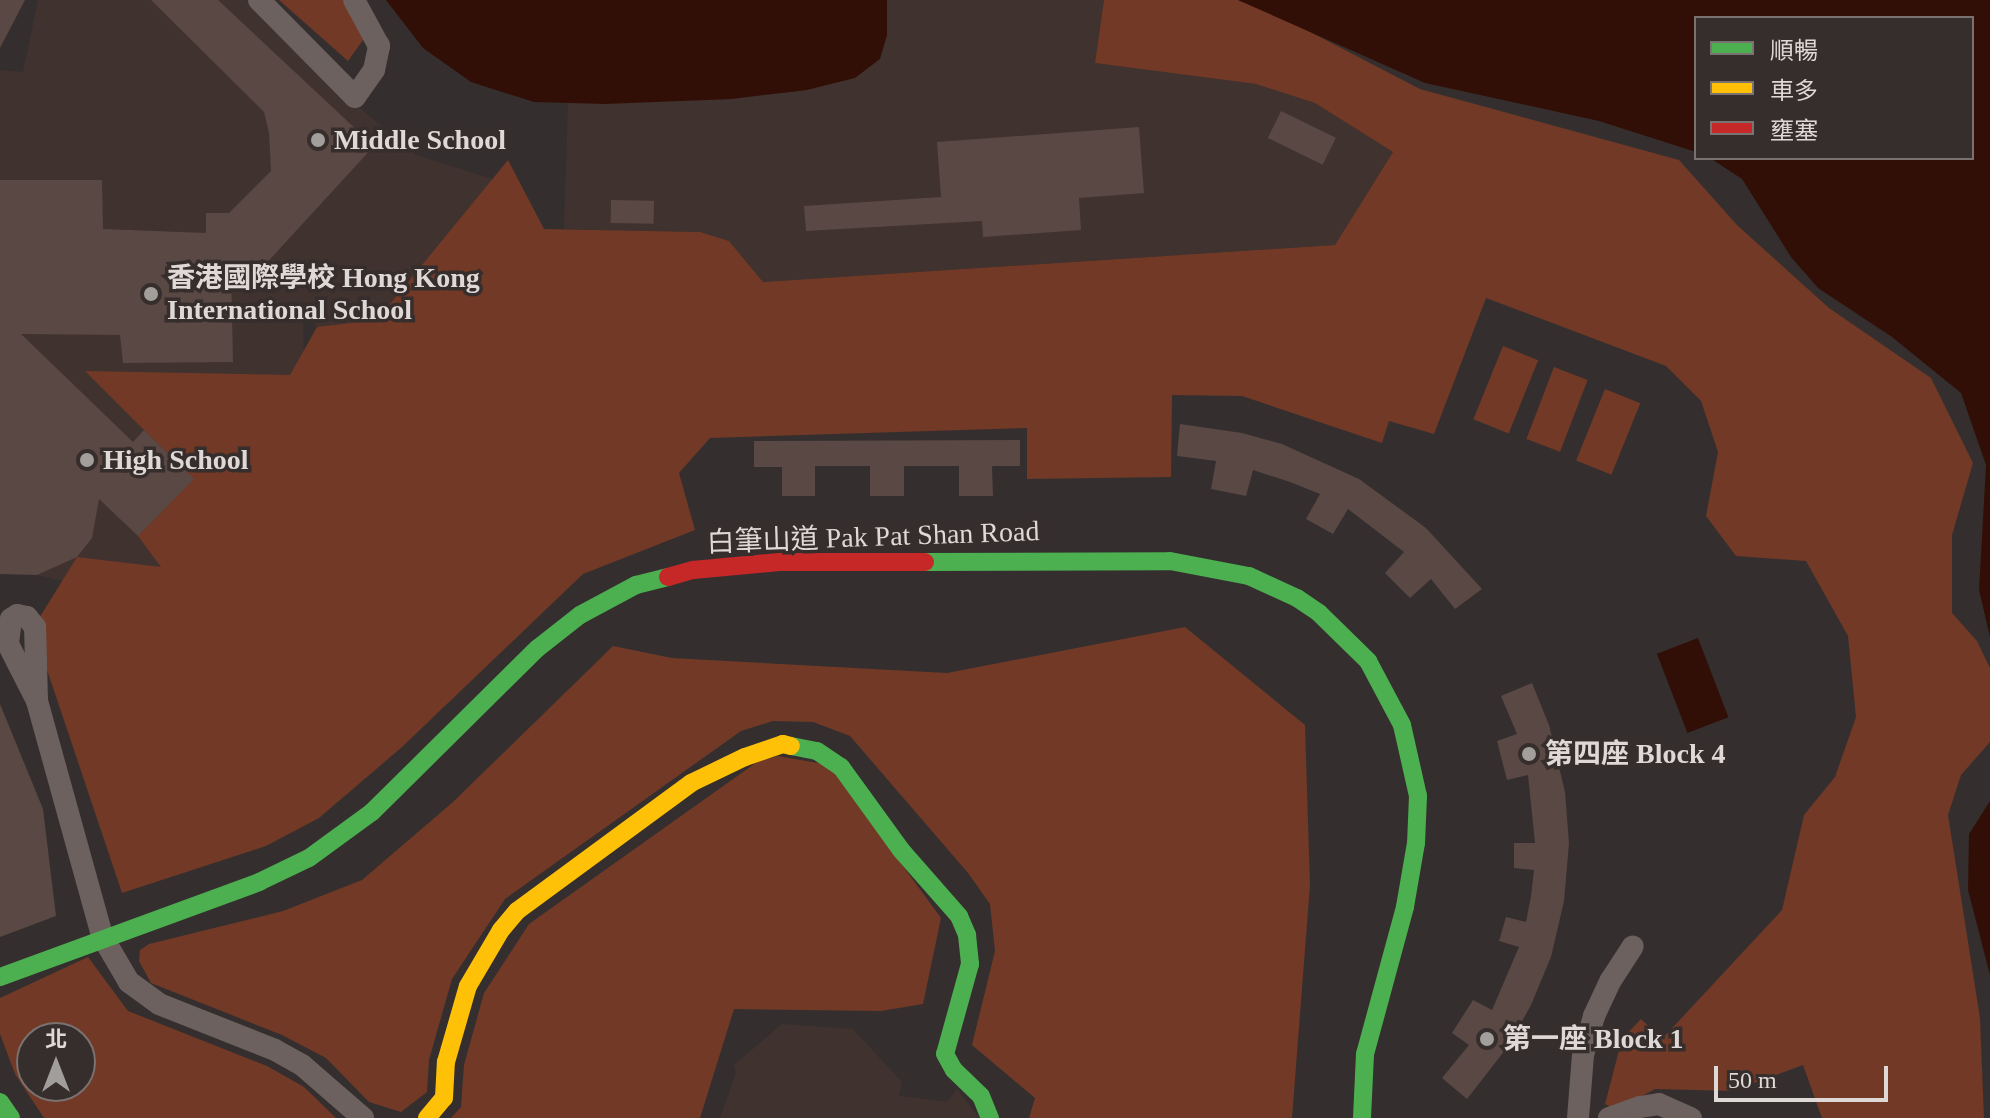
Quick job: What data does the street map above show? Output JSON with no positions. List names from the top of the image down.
{
  "streets": {
    "street": ["白筆山道 Pak Pat Shan Road"]
  },
  "places": [
    "Middle School",
    "香港國際學校 Hong Kong International School",
    "High School",
    "第四座 Block 4",
    "第一座 Block 1"
  ],
  "legend": ["順暢", "車多", "壅塞"],
  "scale_bar": "50 m",
  "north": "top"
}
